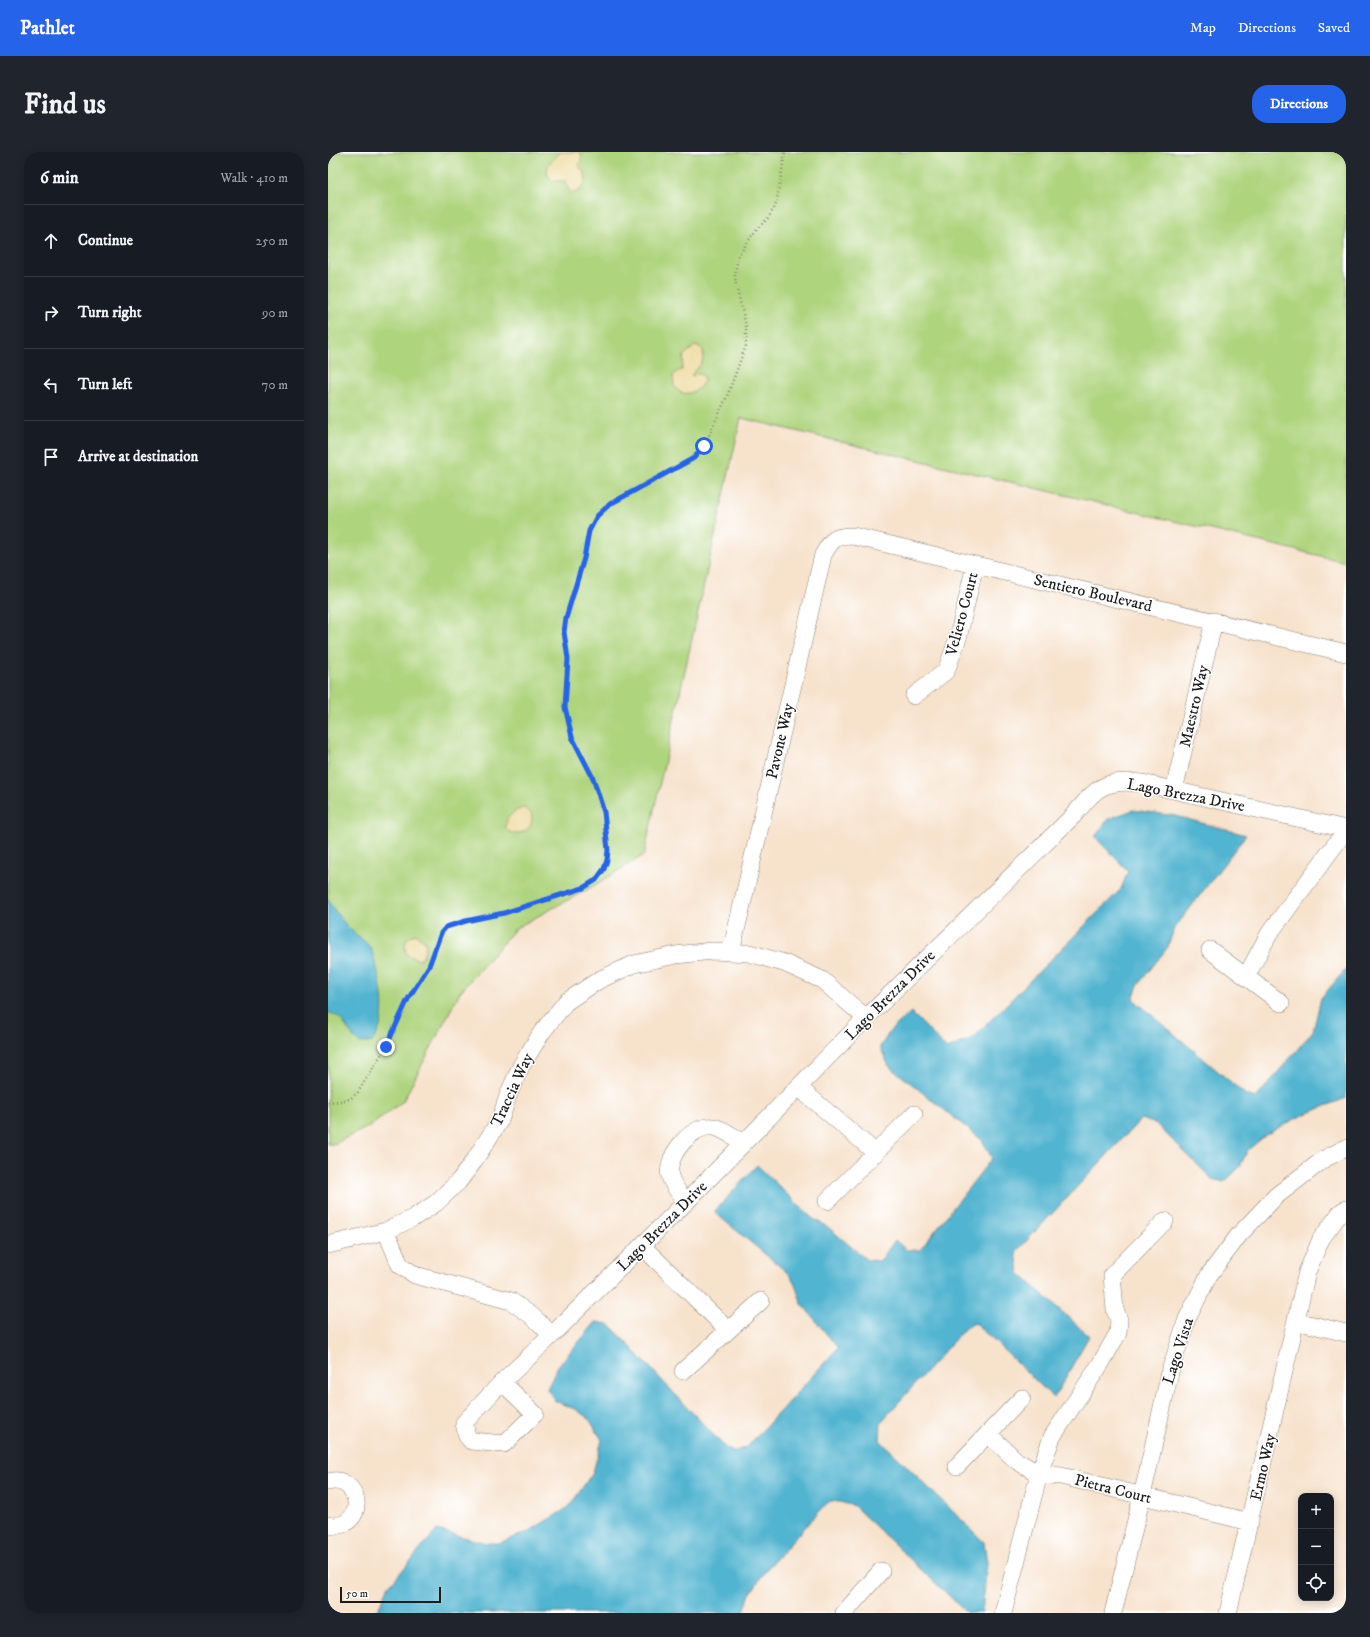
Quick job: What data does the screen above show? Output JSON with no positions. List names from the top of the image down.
{
  "streets": {
    "street": [
      "Sentiero Boulevard",
      "Veliero Court",
      "Maestro Way",
      "Pavone Way",
      "Lago Brezza Drive",
      "Traccia Way",
      "Lago Vista",
      "Ermo Way",
      "Pietra Court"
    ]
  },
  "crossings": [
    ["Sentiero Boulevard", "Veliero Court"],
    ["Sentiero Boulevard", "Maestro Way"],
    ["Sentiero Boulevard", "Pavone Way"],
    ["Maestro Way", "Lago Brezza Drive"],
    ["Pavone Way", "Traccia Way"],
    ["Lago Brezza Drive", "Traccia Way"],
    ["Lago Vista", "Pietra Court"],
    ["Ermo Way", "Pietra Court"]
  ],
  "scale_bar": "50 m",
  "page": {
    "header": "Pathlet",
    "nav": ["Map", "Directions", "Saved"],
    "buttons": "Directions",
    "title": "Find us",
    "heading": ["6 min", "Walk · 410 m"],
    "list": [
      ["Continue", "250 m"],
      ["Turn right", "90 m"],
      ["Turn left", "70 m"],
      "Arrive at destination"
    ],
    "map_buttons": ["+", "−"],
    "scale": "50 m"
  }
}
